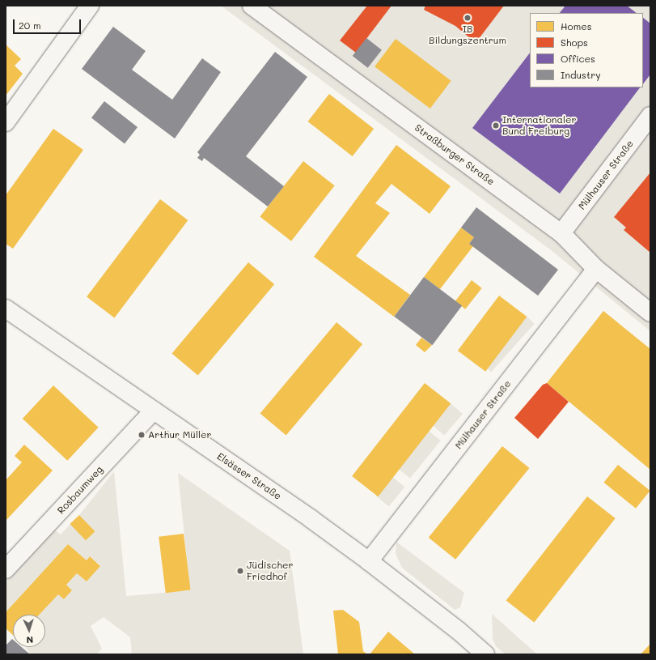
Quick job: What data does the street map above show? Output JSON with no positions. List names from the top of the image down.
{
  "streets": {
    "street": [
      "Straßburger Straße",
      "Mülhauser Straße",
      "Elsässer Straße",
      "Rosbaumweg"
    ]
  },
  "crossings": [
    ["Straßburger Straße", "Mülhauser Straße"],
    ["Mülhauser Straße", "Elsässer Straße"],
    ["Elsässer Straße", "Rosbaumweg"]
  ],
  "places": [
    "IB Bildungszentrum",
    "Internationaler Bund Freiburg",
    "Arthur Müller",
    "Jüdischer Friedhof"
  ],
  "legend": [
    "Homes",
    "Shops",
    "Offices",
    "Industry"
  ],
  "scale_bar": "20 m",
  "north": "bottom"
}
